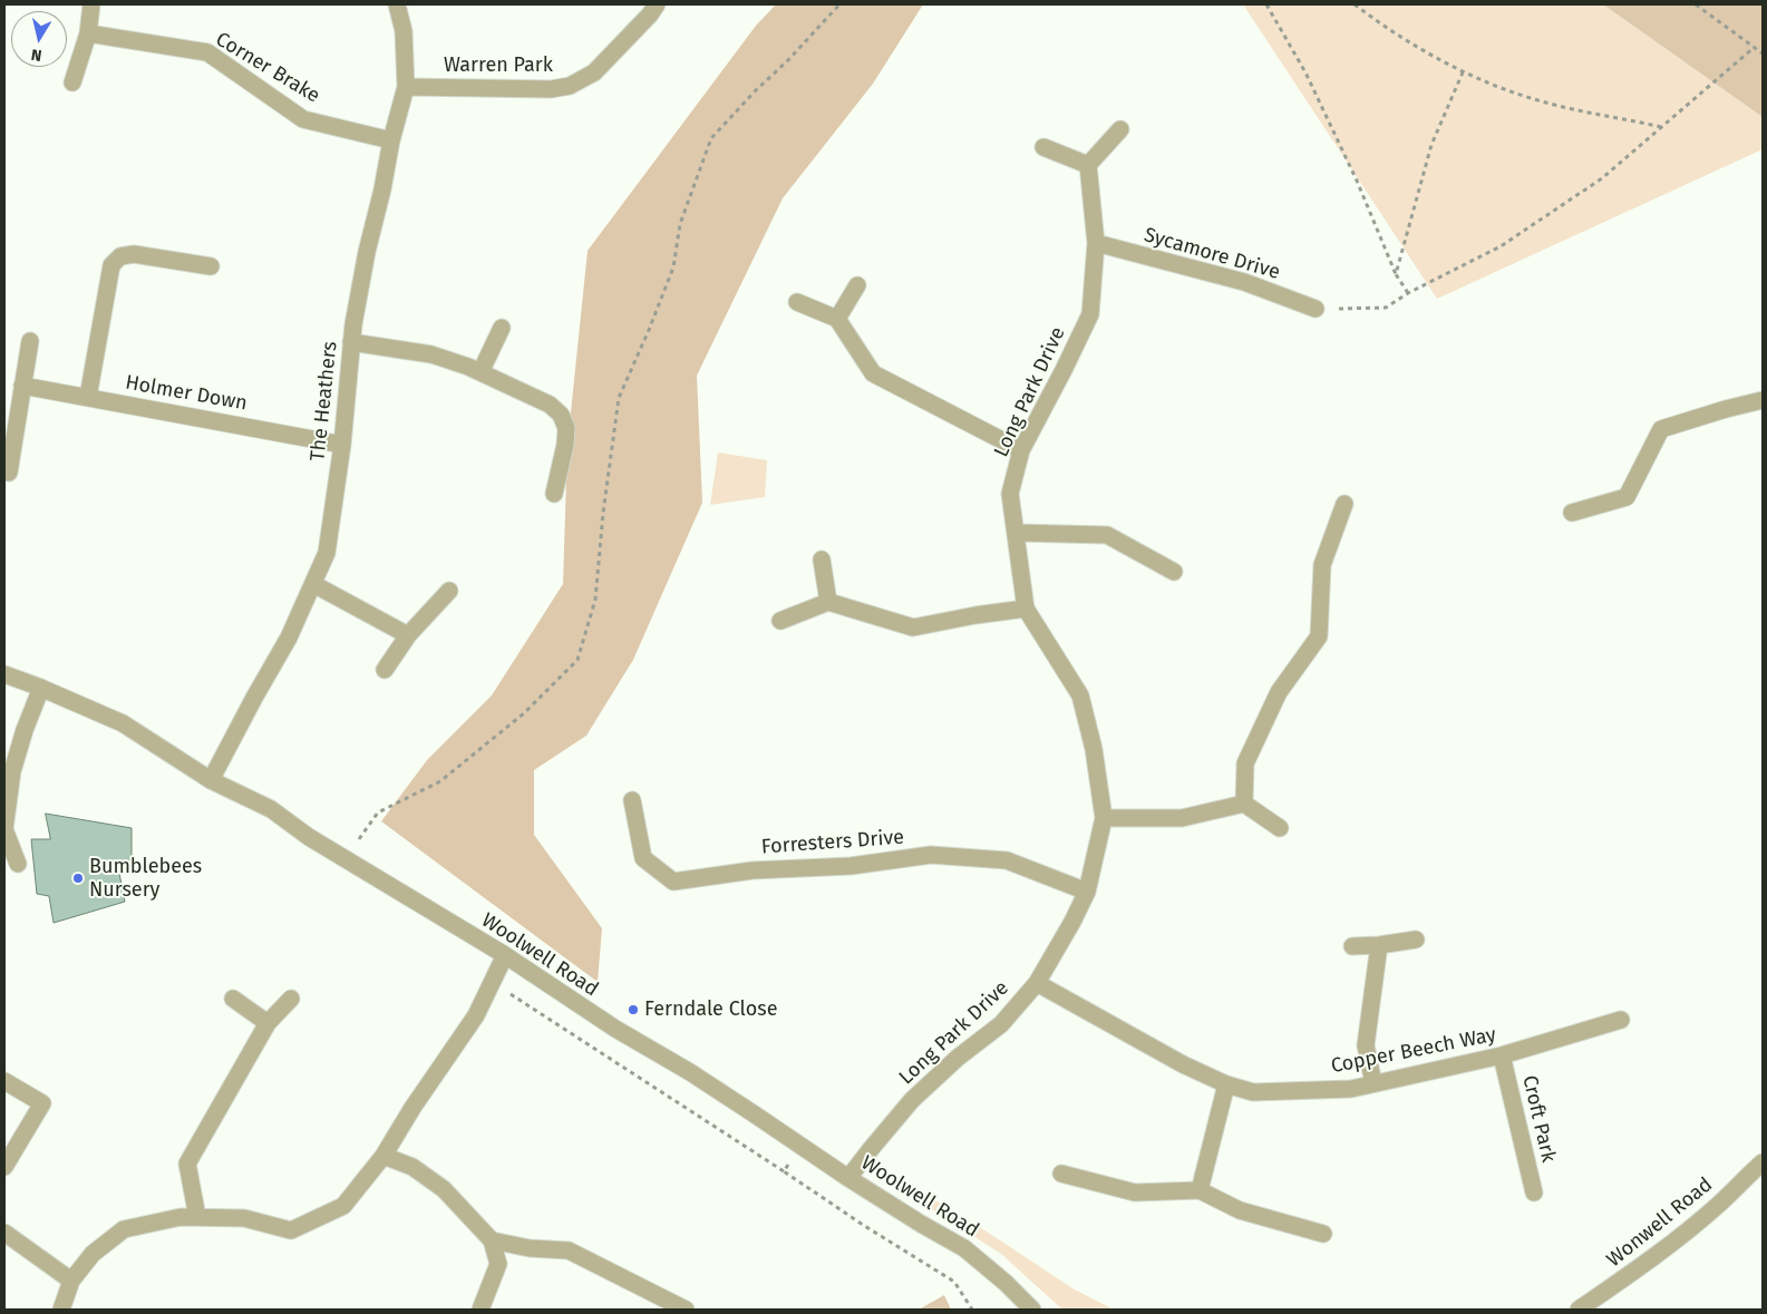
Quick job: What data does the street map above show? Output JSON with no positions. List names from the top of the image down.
{
  "streets": {
    "street": [
      "Warren Park",
      "Corner Brake",
      "Sycamore Drive",
      "Long Park Drive",
      "Holmer Down",
      "The Heathers",
      "Forresters Drive",
      "Woolwell Road",
      "Copper Beech Way",
      "Croft Park",
      "Wonwell Road"
    ]
  },
  "crossings": [
    ["Warren Park", "The Heathers"],
    ["Corner Brake", "The Heathers"],
    ["Sycamore Drive", "Long Park Drive"],
    ["Long Park Drive", "Forresters Drive"],
    ["Long Park Drive", "Woolwell Road"],
    ["Long Park Drive", "Copper Beech Way"],
    ["Holmer Down", "The Heathers"],
    ["The Heathers", "Woolwell Road"],
    ["Copper Beech Way", "Croft Park"]
  ],
  "places": ["Bumblebees Nursery", "Ferndale Close"],
  "north": "bottom"
}
